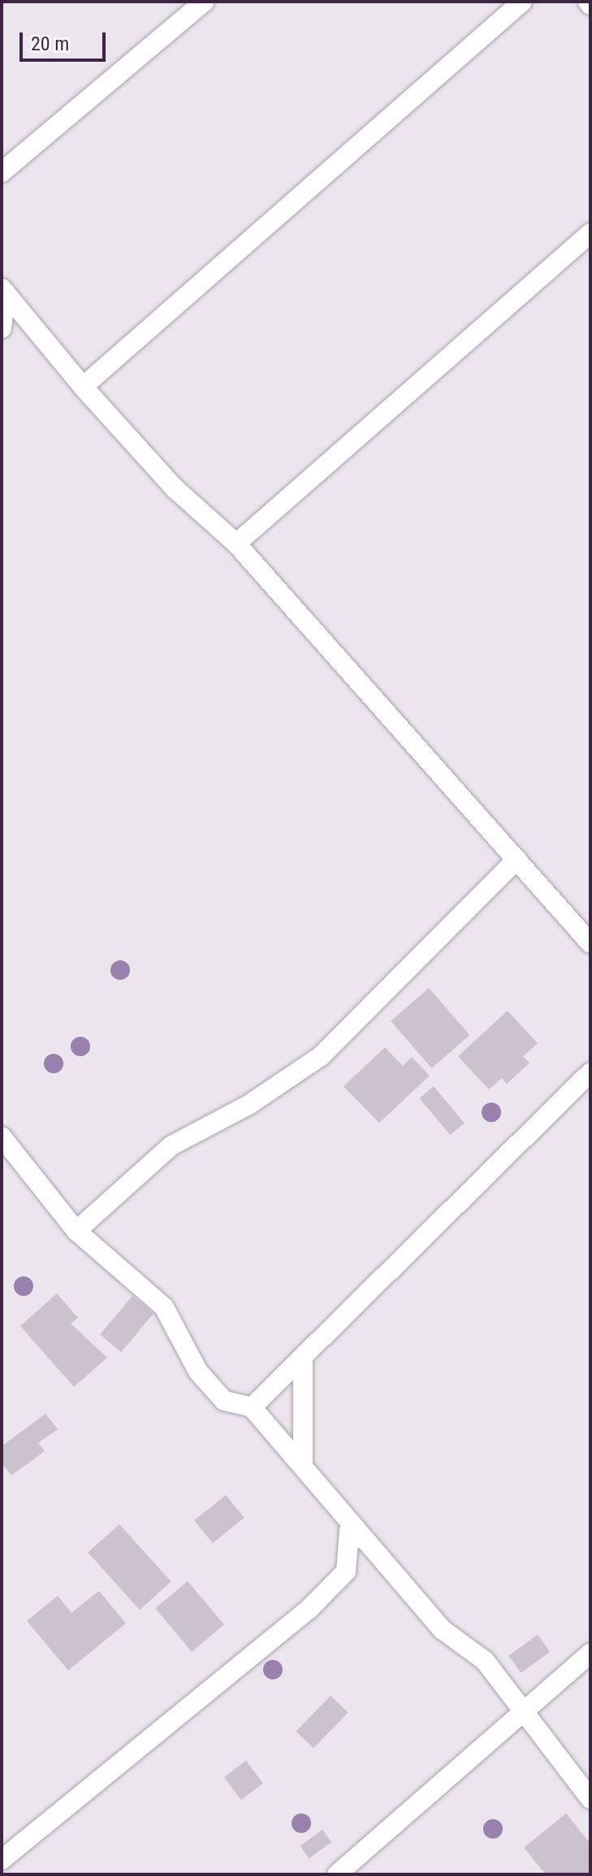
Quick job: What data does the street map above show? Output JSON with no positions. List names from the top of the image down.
{
  "scale_bar": "20 m"
}
